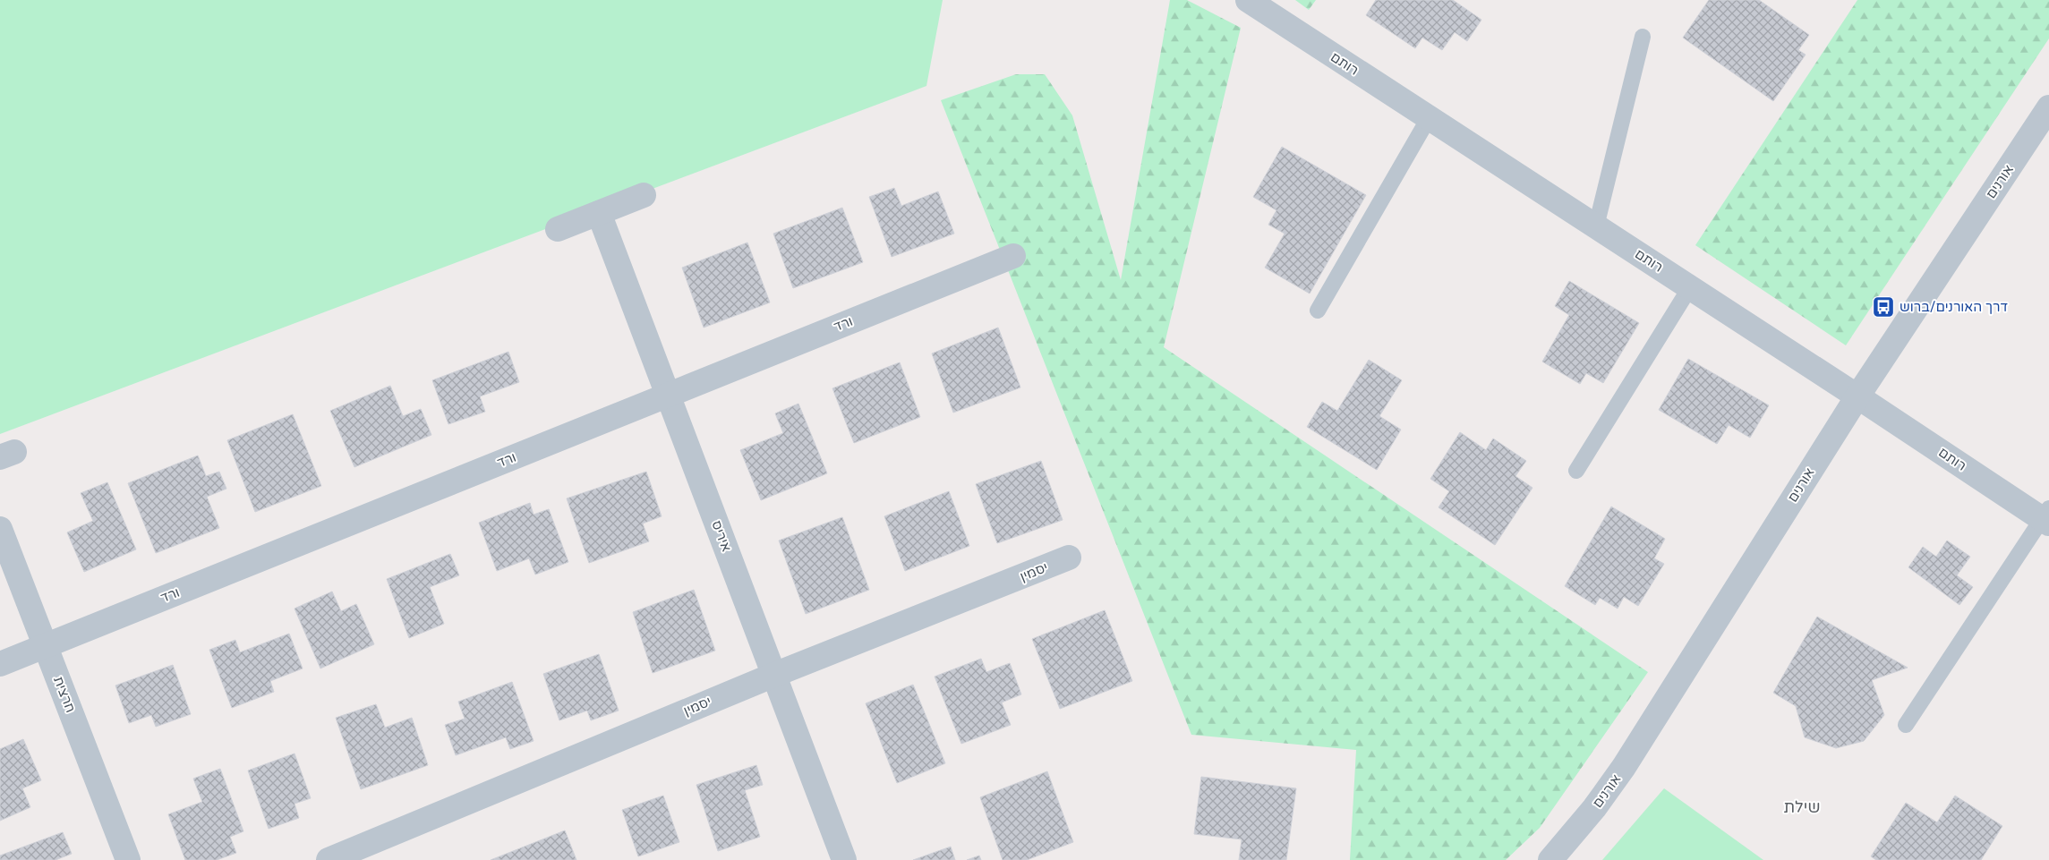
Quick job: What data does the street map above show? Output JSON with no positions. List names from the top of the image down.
{
  "streets": {
    "street": [
      "רותם",
      "אורנים",
      "ורד",
      "איריס",
      "יסמין",
      "חרצית"
    ]
  },
  "crossings": [
    ["רותם", "אורנים"],
    ["ורד", "איריס"],
    ["ורד", "חרצית"],
    ["איריס", "יסמין"]
  ],
  "districts": ["שילת"],
  "places": {
    "bus stop": ["דרך האורנים/ברוש"]
  }
}
